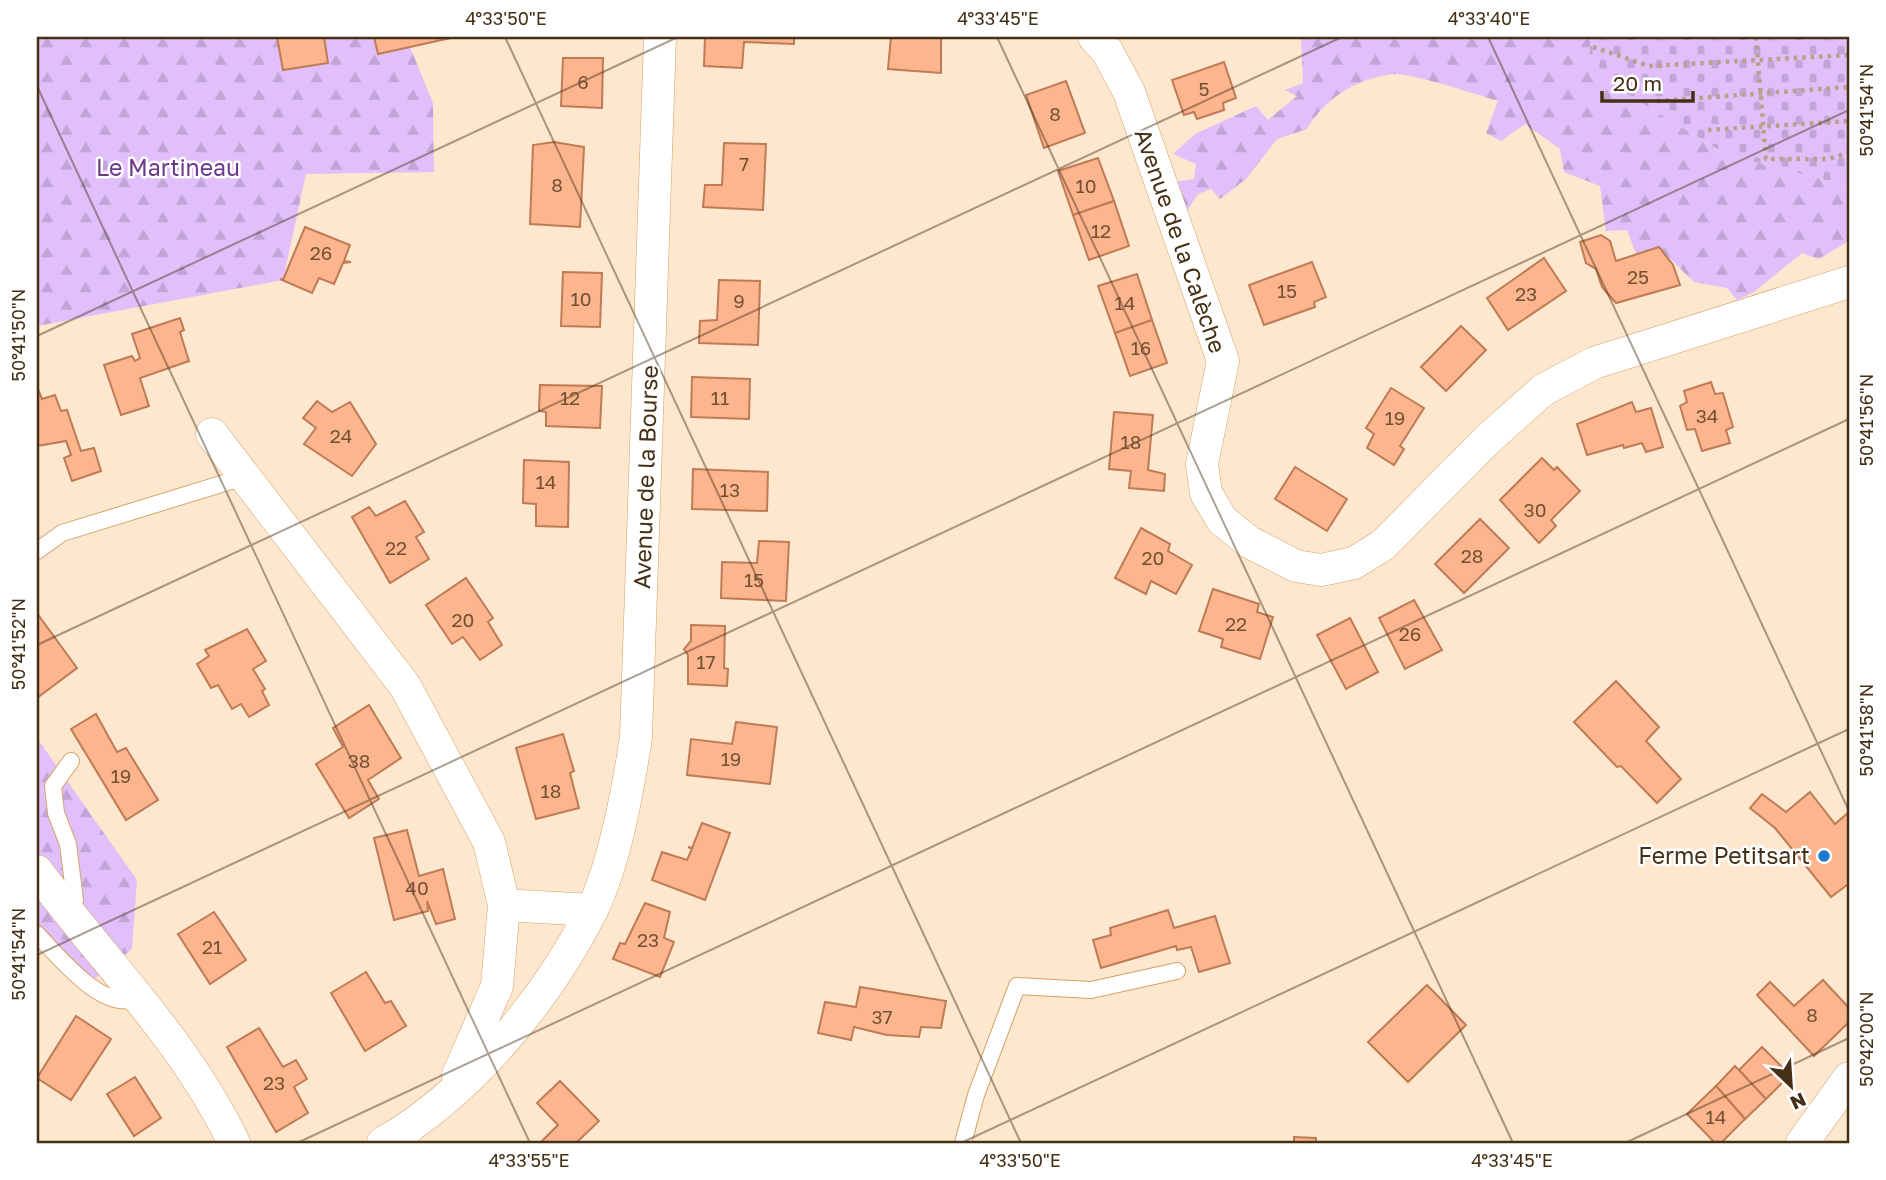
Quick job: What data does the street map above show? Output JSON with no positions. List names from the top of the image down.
{
  "streets": {
    "street": ["Avenue de la Calèche", "Avenue de la Bourse"]
  },
  "parks": ["Le Martineau"],
  "places": ["Ferme Petitsart"],
  "house_numbers": [
    "6",
    "5",
    "8",
    "7",
    "8",
    "10",
    "12",
    "26",
    "25",
    "15",
    "23",
    "10",
    "9",
    "14",
    "16",
    "12",
    "11",
    "34",
    "19",
    "24",
    "18",
    "14",
    "13",
    "30",
    "22",
    "28",
    "20",
    "15",
    "20",
    "22",
    "26",
    "17",
    "19",
    "38",
    "19",
    "18",
    "40",
    "23",
    "21",
    "8",
    "37",
    "23",
    "14"
  ],
  "scale_bar": "20 m",
  "north": "bottom right",
  "coordinates": [
    "4°33'50\"E",
    "4°33'45\"E",
    "4°33'40\"E",
    "50°41'54\"N",
    "50°41'50\"N",
    "50°41'56\"N",
    "50°41'52\"N",
    "50°41'58\"N",
    "50°42'00\"N",
    "4°33'55\"E"
  ]
}
